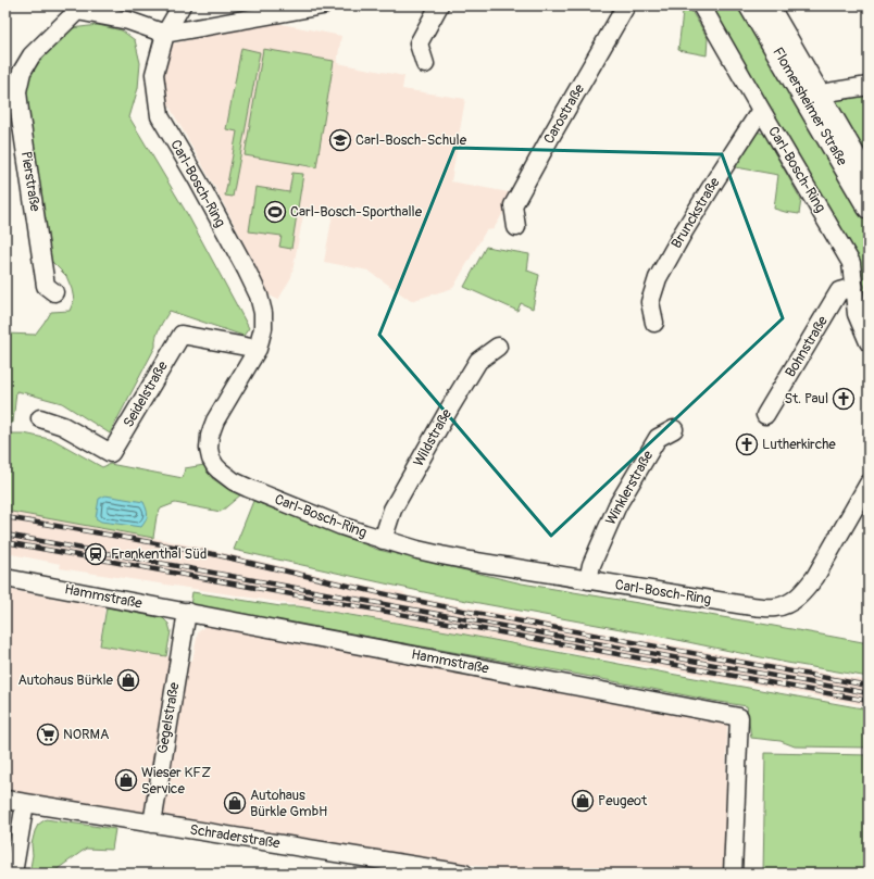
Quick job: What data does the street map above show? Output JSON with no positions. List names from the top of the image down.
{
  "streets": {
    "main road": ["Flomersheimer Straße"],
    "street": [
      "Carostraße",
      "Carl-Bosch-Ring",
      "Pierstraße",
      "Brunckstraße",
      "Bohnstraße",
      "Seidelstraße",
      "Wildstraße",
      "Winklerstraße",
      "Hammstraße",
      "Gegelstraße",
      "Schraderstraße"
    ]
  },
  "crossings": [
    ["Carl-Bosch-Ring", "Pierstraße"],
    ["Carl-Bosch-Ring", "Brunckstraße"],
    ["Carl-Bosch-Ring", "Bohnstraße"],
    ["Carl-Bosch-Ring", "Seidelstraße"],
    ["Carl-Bosch-Ring", "Wildstraße"],
    ["Carl-Bosch-Ring", "Winklerstraße"],
    ["Hammstraße", "Gegelstraße"],
    ["Gegelstraße", "Schraderstraße"]
  ],
  "places": {
    "school or university": ["Carl-Bosch-Schule"],
    "sports": ["Carl-Bosch-Sporthalle"],
    "church": ["St. Paul", "Lutherkirche"],
    "station": ["Frankenthal Süd"],
    "shop": [
      "Autohaus Bürkle",
      "Wieser KFZ Service",
      "Peugeot",
      "Autohaus Bürkle GmbH"
    ],
    "supermarket": ["NORMA"]
  }
}
